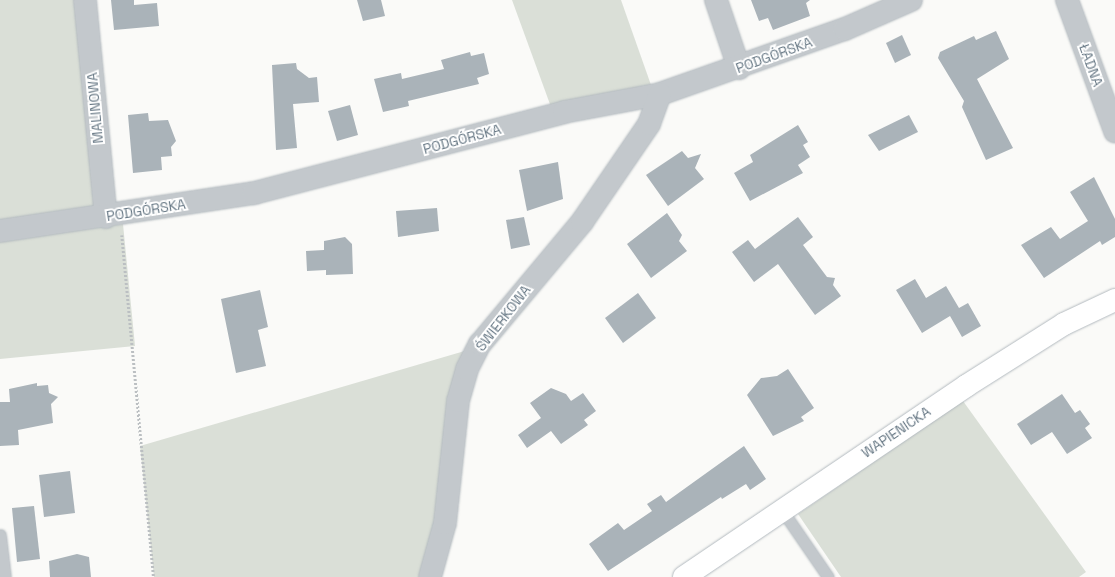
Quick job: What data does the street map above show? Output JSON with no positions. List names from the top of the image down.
{
  "streets": {
    "street": [
      "PODGÓRSKA",
      "ŁADNA",
      "MALINOWA",
      "ŚWIERKOWA",
      "WAPIENICKA"
    ]
  },
  "crossings": [
    ["PODGÓRSKA", "MALINOWA"],
    ["PODGÓRSKA", "ŚWIERKOWA"]
  ]
}
